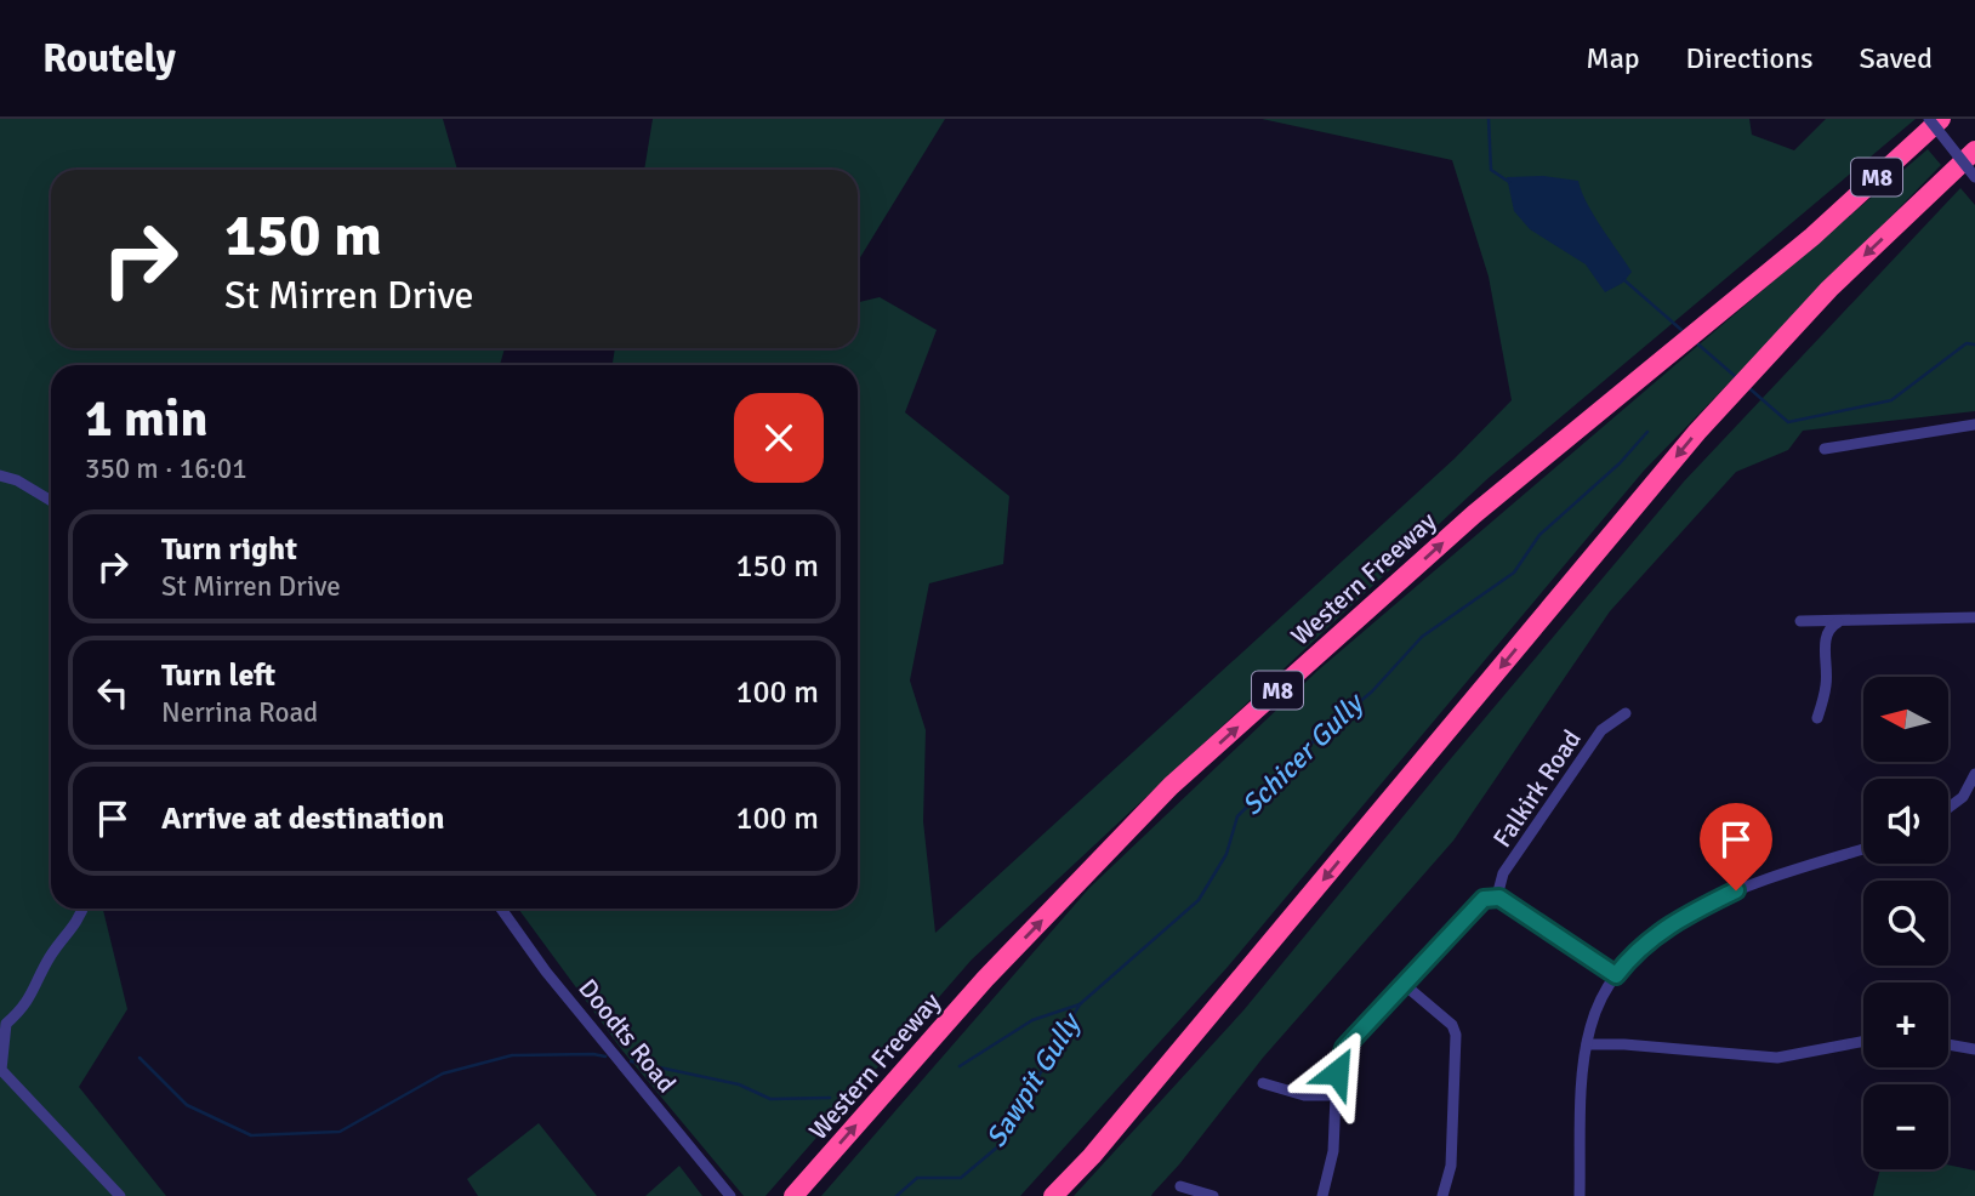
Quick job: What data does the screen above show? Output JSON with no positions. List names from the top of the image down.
{
  "streets": {
    "highway": ["M8", "Western Freeway"],
    "street": ["Falkirk Road", "Doodts Road"]
  },
  "water": ["Schicer Gully", "Sawpit Gully"],
  "north": "left",
  "page": {
    "header": "Routely",
    "nav": ["Map", "Directions", "Saved"],
    "turn": ["150 m", "St Mirren Drive"],
    "heading": ["1 min", "350 m · 16:01"],
    "list": [
      {
        "name": "Turn right",
        "note": "St Mirren Drive",
        "value": "150 m"
      },
      {
        "name": "Turn left",
        "note": "Nerrina Road",
        "value": "100 m"
      },
      {
        "name": "Arrive at destination",
        "value": "100 m"
      }
    ],
    "map_buttons": ["+", "−"]
  }
}
